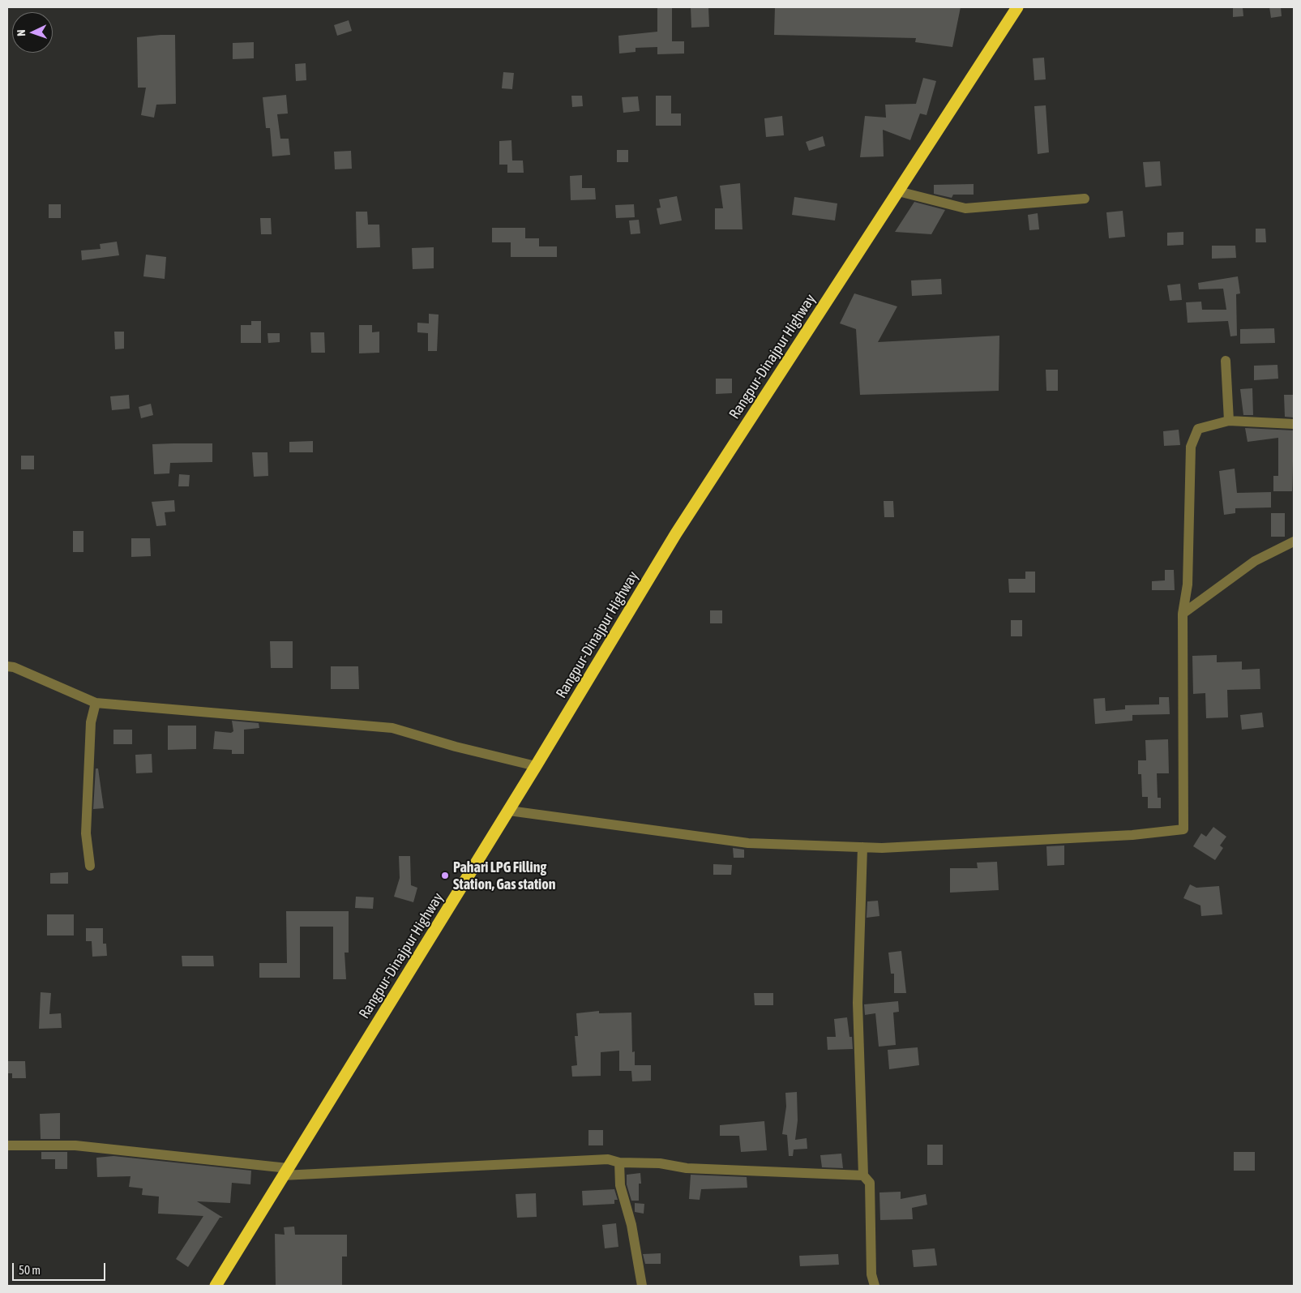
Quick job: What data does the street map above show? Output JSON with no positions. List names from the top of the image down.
{
  "streets": {
    "highway": ["Rangpur-Dinajpur Highway"]
  },
  "places": ["Pahari LPG Filling Station, Gas station"],
  "scale_bar": "50 m",
  "north": "left"
}
